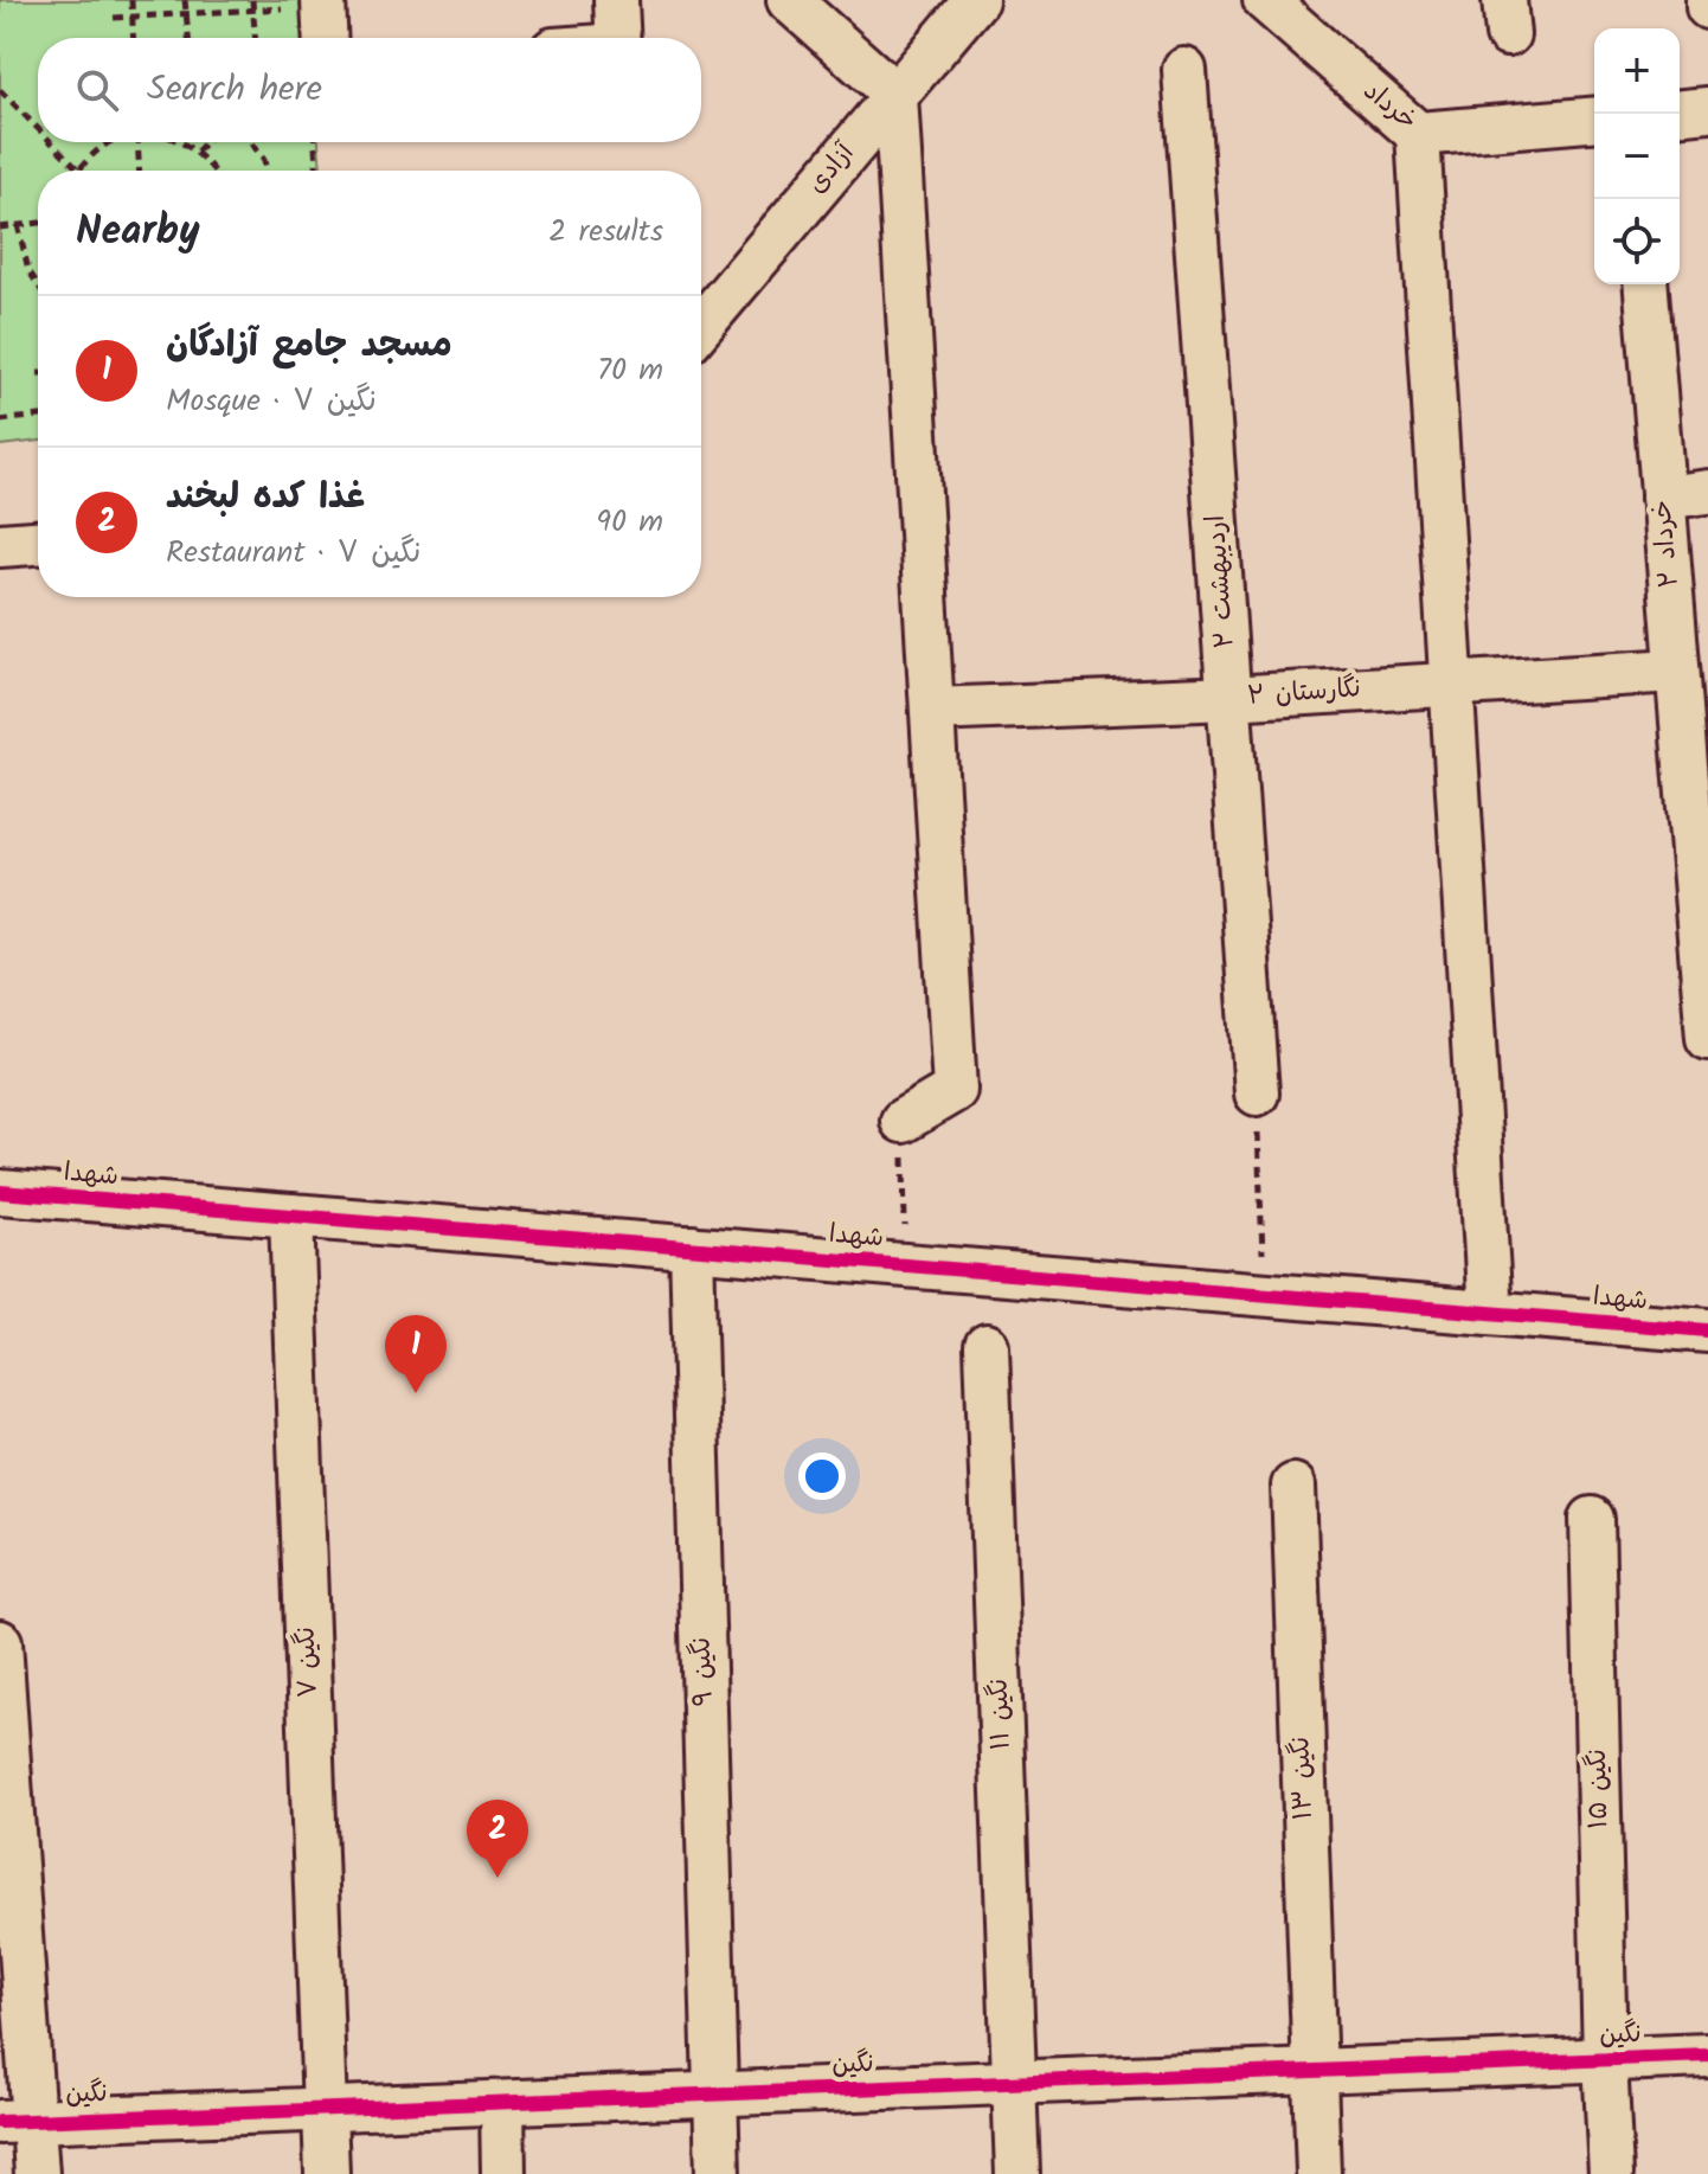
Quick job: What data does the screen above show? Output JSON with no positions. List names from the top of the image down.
{
  "streets": {
    "street": [
      "خرداد",
      "آزادی",
      "خرداد ۲",
      "اردیبهشت ۲",
      "نگارستان ۲",
      "شهدا",
      "نگین ۷",
      "نگین ۹",
      "نگین ۱۱",
      "نگین ۱۳",
      "نگین ۱۵",
      "نگین"
    ]
  },
  "crossings": [
    ["خرداد ۲", "نگارستان ۲"],
    ["اردیبهشت ۲", "نگارستان ۲"],
    ["شهدا", "نگین ۷"],
    ["شهدا", "نگین ۹"],
    ["نگین ۷", "نگین"],
    ["نگین ۹", "نگین"],
    ["نگین ۱۱", "نگین"],
    ["نگین ۱۳", "نگین"],
    ["نگین ۱۵", "نگین"]
  ],
  "page": {
    "map_buttons": ["+", "−"],
    "search": "Search here",
    "heading": ["Nearby", "2 results"],
    "list": [
      {
        "mark": "1",
        "name": "مسجد جامع آزادگان",
        "note": "Mosque · نگین ۷",
        "value": "70 m"
      },
      {
        "mark": "2",
        "name": "غذا کده لبخند",
        "note": "Restaurant · نگین ۷",
        "value": "90 m"
      }
    ],
    "pins": ["1", "2"]
  }
}
